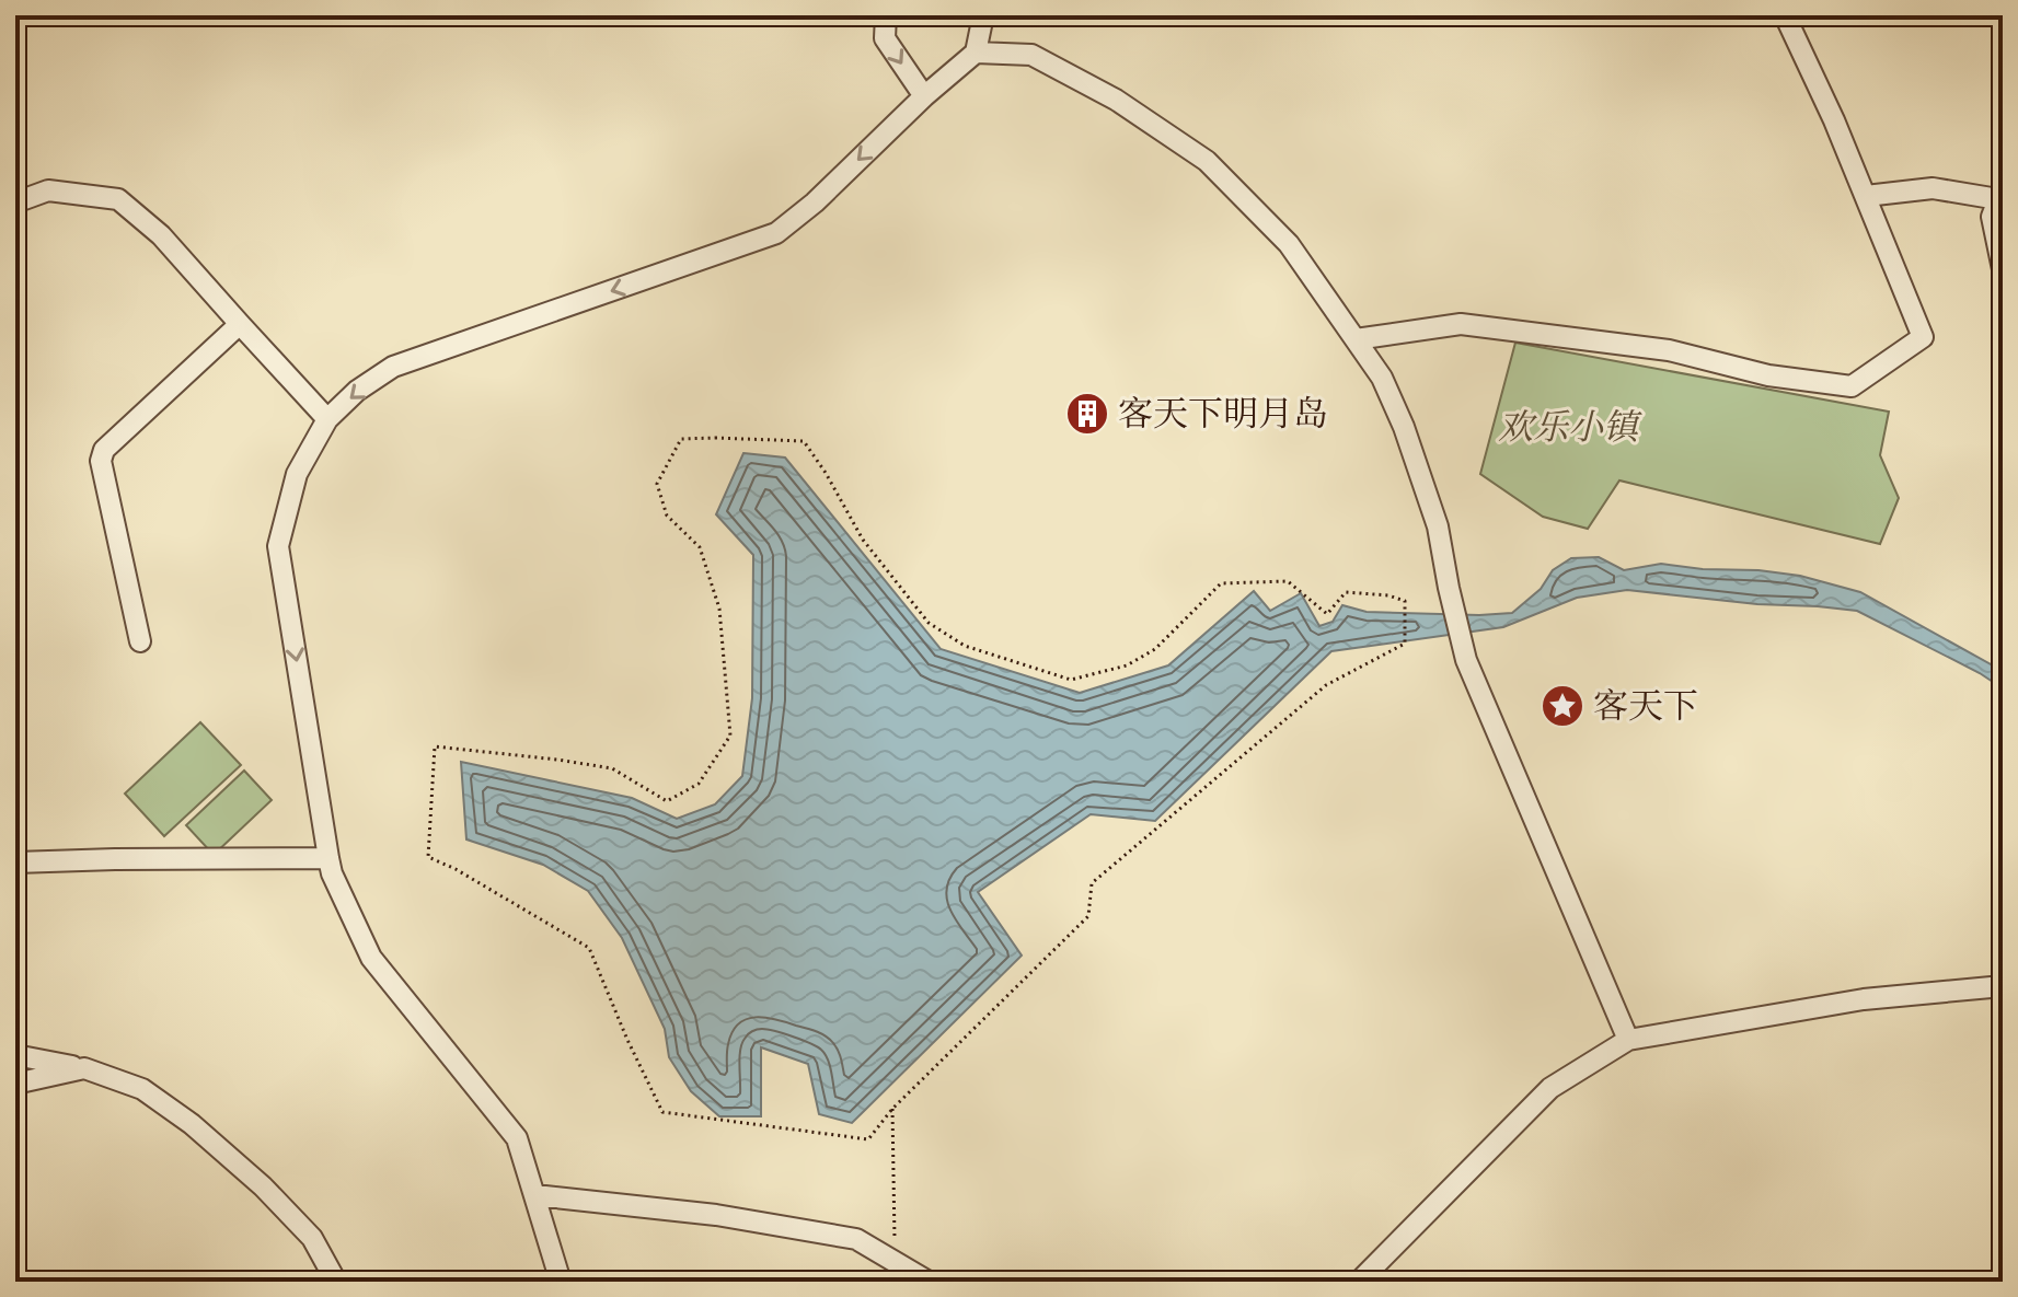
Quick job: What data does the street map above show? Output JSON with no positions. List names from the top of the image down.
{
  "parks": ["欢乐小镇"],
  "places": {
    "building": ["客天下明月岛"],
    "place": ["客天下"]
  }
}
